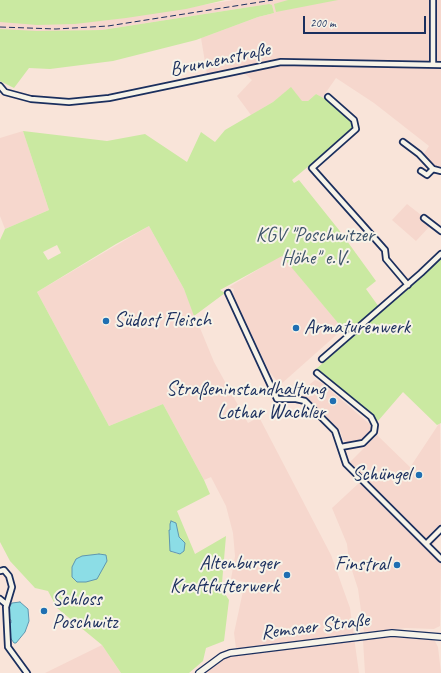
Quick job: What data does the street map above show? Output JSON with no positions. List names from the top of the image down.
{
  "streets": {
    "street": ["Brunnenstraße", "Remsaer Straße"]
  },
  "parks": ["KGV \"Poschwitzer Höhe\" e.V."],
  "places": [
    "Südost Fleisch",
    "Armaturenwerk",
    "Straßeninstandhaltung Lothar Wachler",
    "Schüngel",
    "Finstral",
    "Altenburger Kraftfutterwerk",
    "Schloss Poschwitz"
  ],
  "scale_bar": "200 m"
}
